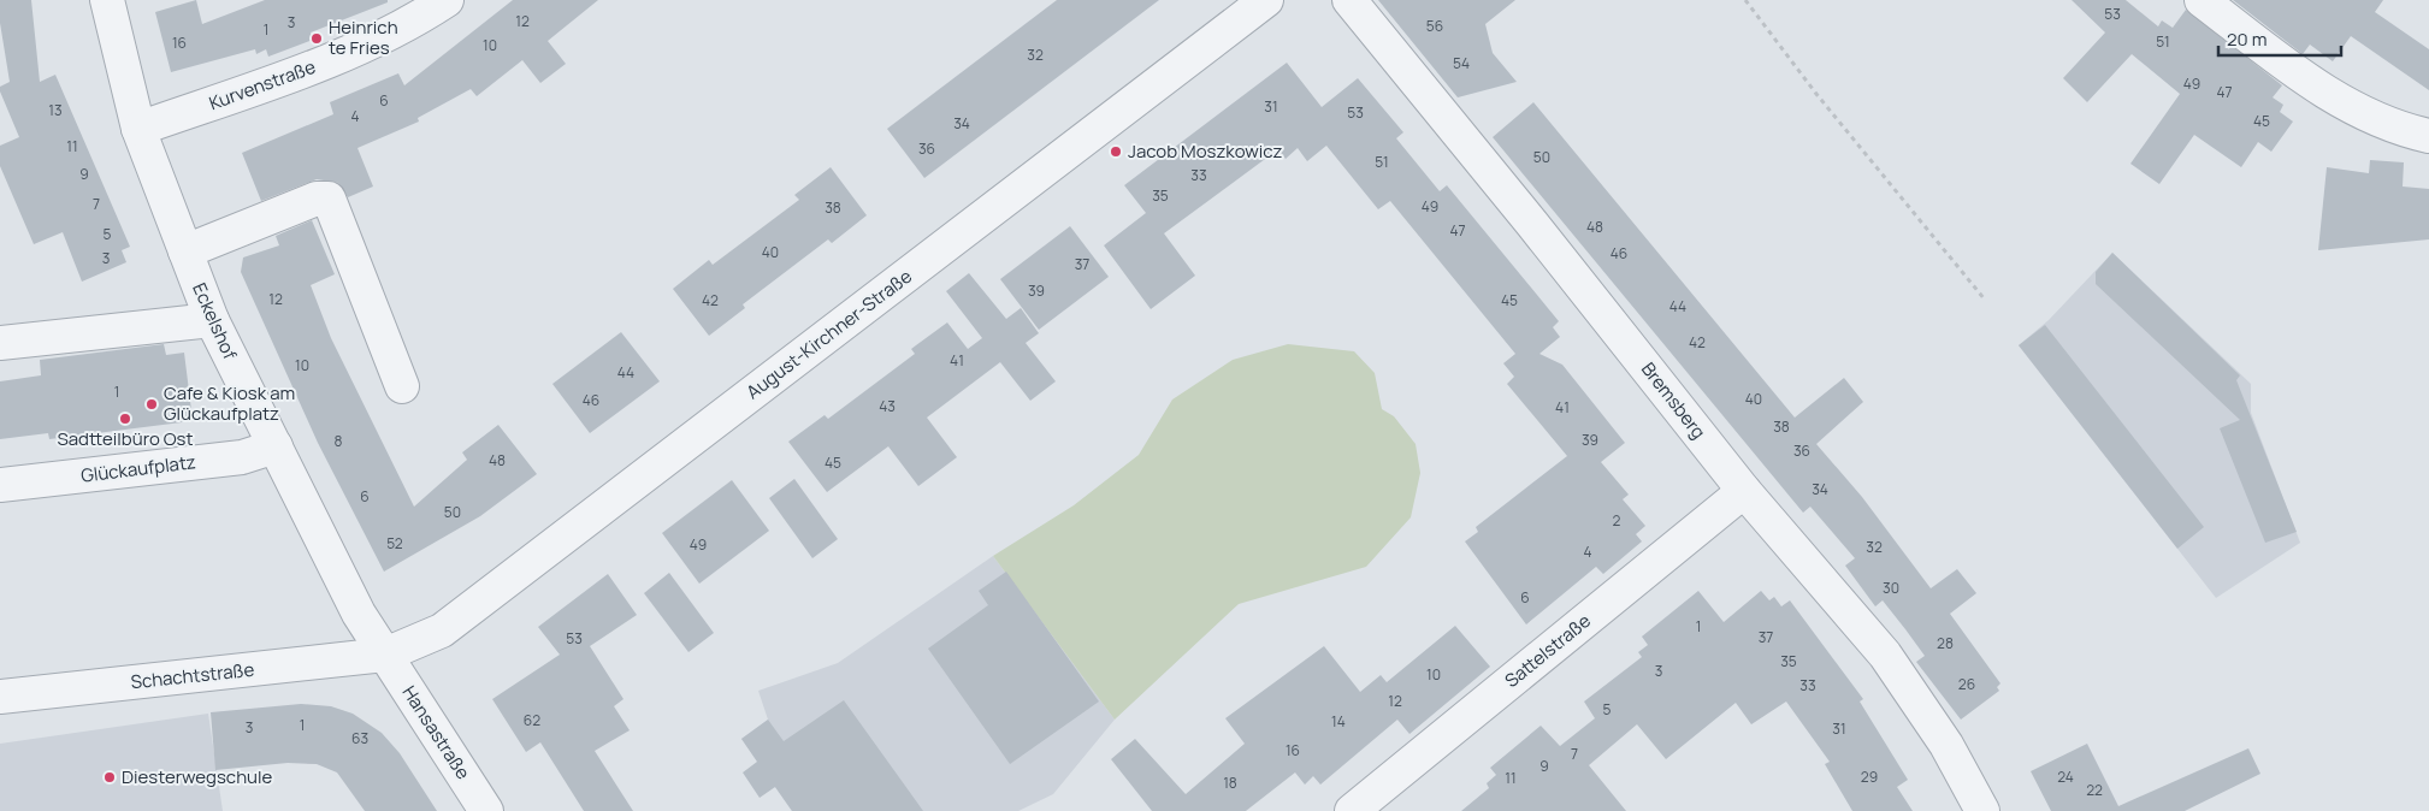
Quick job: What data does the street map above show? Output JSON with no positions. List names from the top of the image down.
{
  "streets": {
    "street": [
      "Kurvenstraße",
      "Eckelshof",
      "August-Kirchner-Straße",
      "Bremsberg",
      "Glückaufplatz",
      "Sattelstraße",
      "Schachtstraße",
      "Hansastraße"
    ]
  },
  "crossings": [
    ["Kurvenstraße", "Eckelshof"],
    ["Eckelshof", "August-Kirchner-Straße"],
    ["Eckelshof", "Glückaufplatz"],
    ["Eckelshof", "Schachtstraße"],
    ["Eckelshof", "Hansastraße"],
    ["August-Kirchner-Straße", "Schachtstraße"],
    ["August-Kirchner-Straße", "Hansastraße"],
    ["Bremsberg", "Sattelstraße"],
    ["Schachtstraße", "Hansastraße"]
  ],
  "places": [
    "Heinrich te Fries",
    "Jacob Moszkowicz",
    "Cafe & Kiosk am Glückaufplatz",
    "Sadtteilbüro Ost",
    "Diesterwegschule"
  ],
  "house_numbers": [
    "53",
    "12",
    "3",
    "56",
    "1",
    "51",
    "16",
    "10",
    "32",
    "54",
    "49",
    "47",
    "6",
    "31",
    "13",
    "53",
    "4",
    "45",
    "34",
    "11",
    "36",
    "50",
    "51",
    "9",
    "33",
    "35",
    "7",
    "49",
    "38",
    "48",
    "47",
    "5",
    "40",
    "46",
    "3",
    "37",
    "39",
    "12",
    "42",
    "45",
    "44",
    "42",
    "41",
    "10",
    "44",
    "1",
    "40",
    "46",
    "43",
    "41",
    "38",
    "39",
    "8",
    "36",
    "48",
    "45",
    "34",
    "6",
    "50",
    "2",
    "52",
    "49",
    "32",
    "4",
    "30",
    "6",
    "1",
    "37",
    "53",
    "28",
    "35",
    "3",
    "10",
    "26",
    "33",
    "12",
    "5",
    "62",
    "14",
    "1",
    "3",
    "31",
    "63",
    "16",
    "7",
    "9",
    "29",
    "24",
    "11",
    "18",
    "22"
  ],
  "scale_bar": "20 m"
}
